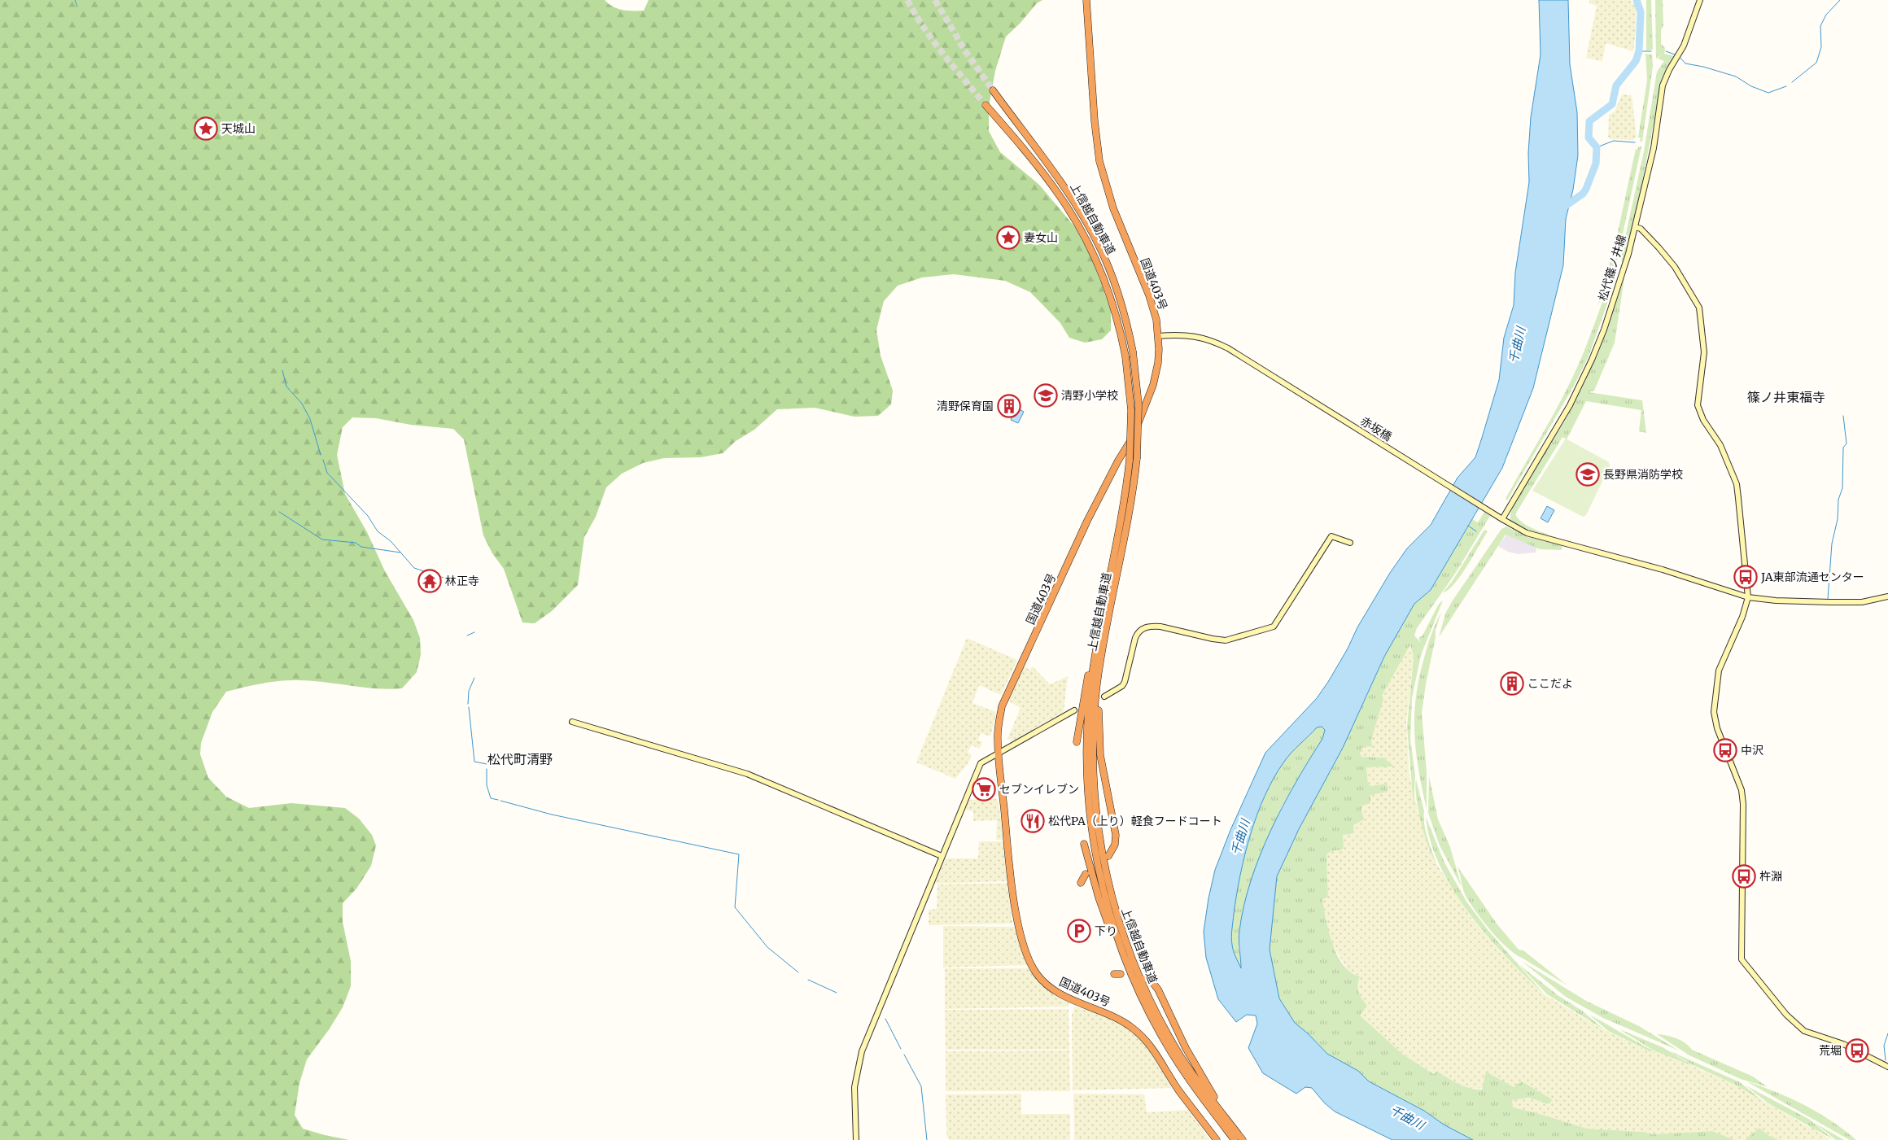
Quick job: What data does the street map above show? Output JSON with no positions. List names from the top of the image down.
{
  "streets": {
    "highway": ["上信越自動車道", "国道403号"],
    "street": ["松代篠ノ井線", "赤坂橋"]
  },
  "crossings": [
    ["松代篠ノ井線", "赤坂橋"],
    ["国道403号", "赤坂橋"]
  ],
  "districts": ["篠ノ井東福寺", "松代町清野"],
  "water": ["千曲川"],
  "places": {
    "place": ["天城山", "妻女山"],
    "school or university": ["清野小学校", "長野県消防学校"],
    "building": ["清野保育園", "ここだよ"],
    "bus stop": [
      "JA東部流通センター",
      "中沢",
      "杵淵",
      "荒堀"
    ],
    "temple": ["林正寺"],
    "supermarket": ["セブンイレブン"],
    "restaurant": ["松代PA（上り）軽食フードコート"],
    "parking": ["下り"]
  }
}
